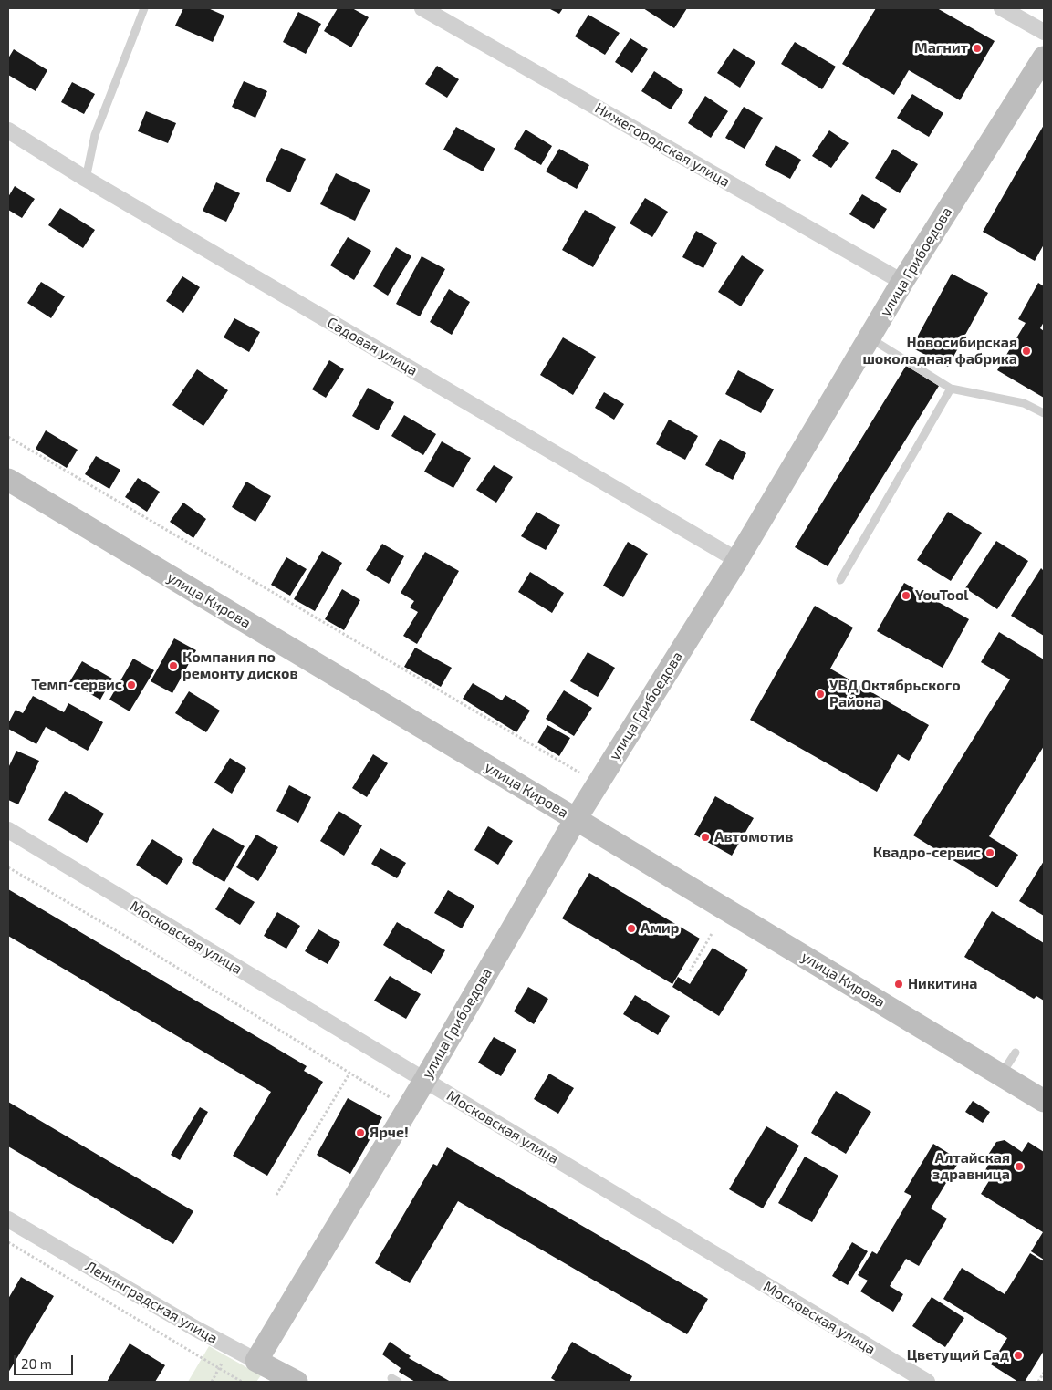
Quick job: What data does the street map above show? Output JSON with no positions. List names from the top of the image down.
{
  "streets": {
    "street": [
      "Нижегородская улица",
      "улица Грибоедова",
      "Садовая улица",
      "улица Кирова",
      "Московская улица",
      "Ленинградская улица"
    ]
  },
  "crossings": [
    ["Нижегородская улица", "улица Грибоедова"],
    ["улица Грибоедова", "Садовая улица"],
    ["улица Грибоедова", "улица Кирова"],
    ["улица Грибоедова", "Московская улица"],
    ["улица Грибоедова", "Ленинградская улица"]
  ],
  "places": [
    "Магнит",
    "Новосибирская шоколадная фабрика",
    "YouTool",
    "Компания по ремонту дисков",
    "Темп-сервис",
    "УВД Октябрьского Района",
    "Автомотив",
    "Квадро-сервис",
    "Амир",
    "Никитина",
    "Ярче!",
    "Алтайская здравница",
    "Цветущий Сад"
  ],
  "scale_bar": "20 m"
}
